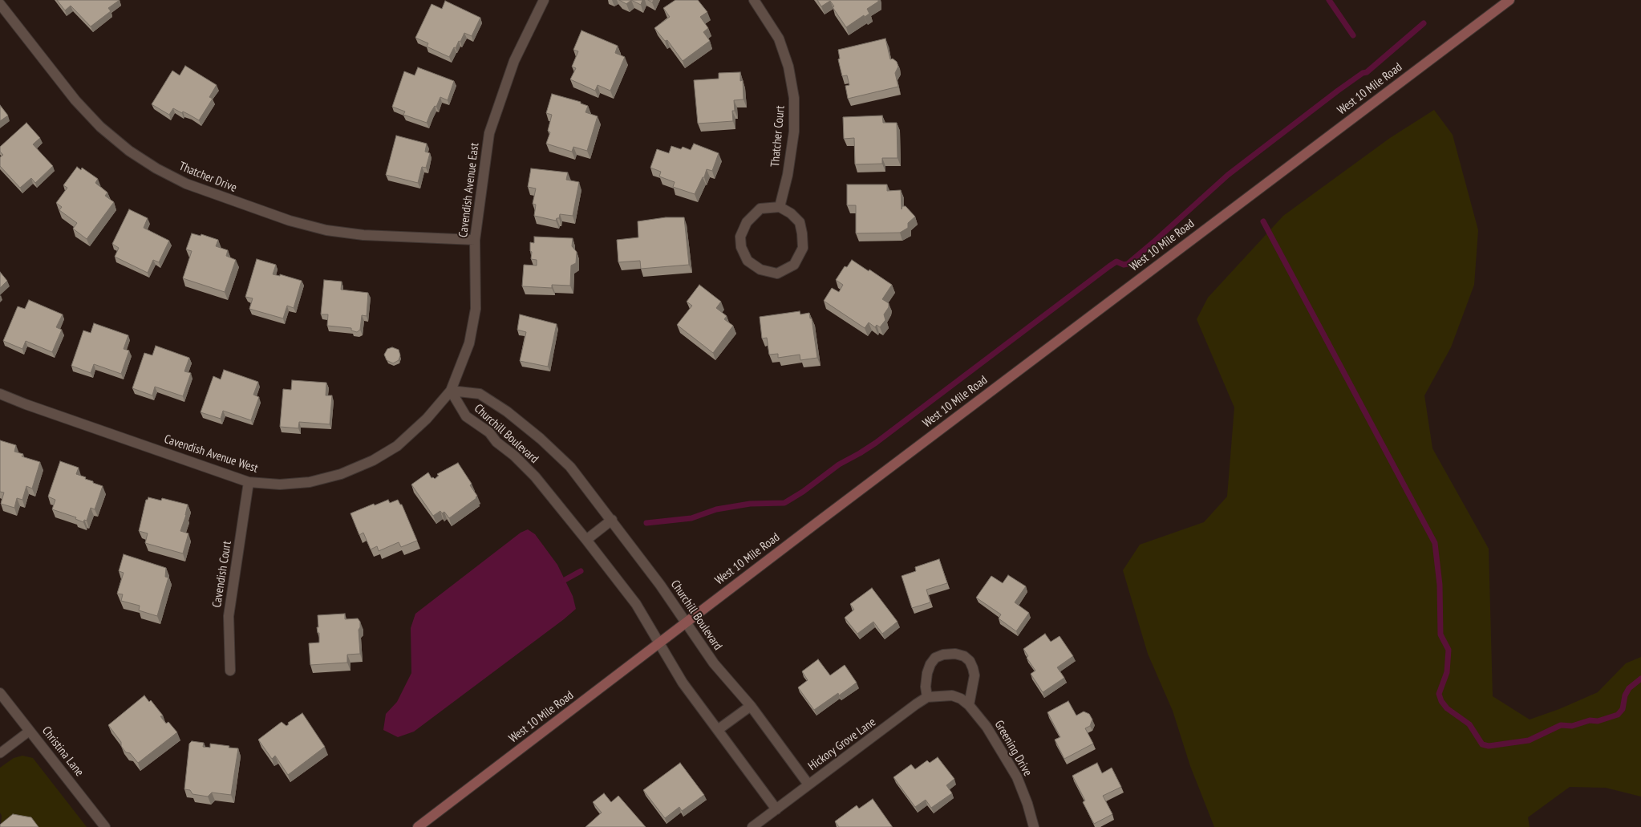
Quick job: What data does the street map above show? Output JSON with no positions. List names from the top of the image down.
{
  "streets": {
    "main road": ["West 10 Mile Road"],
    "street": [
      "Thatcher Court",
      "Thatcher Drive",
      "Cavendish Avenue East",
      "Churchill Boulevard",
      "Cavendish Avenue West",
      "Cavendish Court",
      "Hickory Grove Lane",
      "Greening Drive",
      "Christina Lane"
    ]
  },
  "crossings": [
    ["West 10 Mile Road", "Churchill Boulevard"],
    ["Thatcher Drive", "Cavendish Avenue East"],
    ["Cavendish Avenue East", "Churchill Boulevard"],
    ["Cavendish Avenue East", "Cavendish Avenue West"],
    ["Churchill Boulevard", "Cavendish Avenue West"],
    ["Churchill Boulevard", "Hickory Grove Lane"],
    ["Cavendish Avenue West", "Cavendish Court"],
    ["Hickory Grove Lane", "Greening Drive"]
  ]
}
